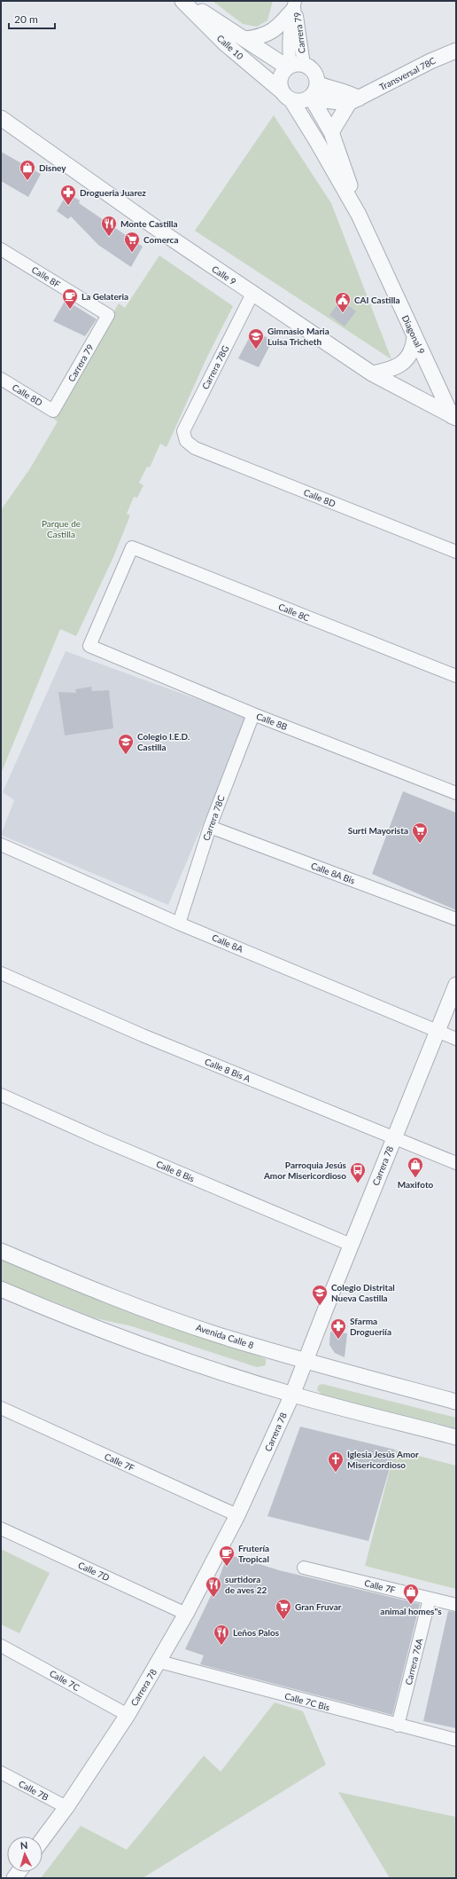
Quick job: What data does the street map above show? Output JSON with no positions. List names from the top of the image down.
{
  "streets": {
    "street": [
      "Carrera 79",
      "Calle 10",
      "Transversal 78C",
      "Calle 9",
      "Calle 8F",
      "Diagonal 9",
      "Carrera 78G",
      "Calle 8D",
      "Calle 8C",
      "Calle 8B",
      "Carrera 78C",
      "Calle 8A Bis",
      "Calle 8A",
      "Calle 8 Bis A",
      "Carrera 78",
      "Calle 8 Bis",
      "Avenida Calle 8",
      "Calle 7F",
      "Calle 7D",
      "Carrera 76A",
      "Calle 7C",
      "Calle 7C Bis",
      "Calle 7B"
    ]
  },
  "crossings": [
    ["Carrera 79", "Calle 10"],
    ["Carrera 79", "Calle 8F"],
    ["Carrera 79", "Diagonal 9"],
    ["Carrera 79", "Calle 8D"],
    ["Calle 10", "Diagonal 9"],
    ["Calle 9", "Diagonal 9"],
    ["Calle 9", "Carrera 78G"],
    ["Carrera 78G", "Calle 8D"],
    ["Calle 8C", "Calle 8B"],
    ["Calle 8B", "Carrera 78C"],
    ["Carrera 78C", "Calle 8A Bis"],
    ["Carrera 78C", "Calle 8A"],
    ["Calle 8A", "Carrera 78"],
    ["Calle 8 Bis A", "Carrera 78"],
    ["Carrera 78", "Calle 8 Bis"],
    ["Carrera 78", "Avenida Calle 8"],
    ["Carrera 78", "Calle 7F"],
    ["Carrera 78", "Calle 7D"],
    ["Carrera 78", "Calle 7C"],
    ["Carrera 78", "Calle 7C Bis"],
    ["Carrera 78", "Calle 7B"],
    ["Calle 7F", "Carrera 76A"],
    ["Carrera 76A", "Calle 7C Bis"]
  ],
  "parks": ["Parque de Castilla"],
  "places": {
    "shop": ["Disney", "Maxifoto", "animal homes\"s"],
    "pharmacy": ["Drogueria Juarez", "Sfarma Drogueriía"],
    "restaurant": ["Monte Castilla", "surtidora de aves 22", "Leños Palos"],
    "supermarket": ["Comerca", "Surti Mayorista", "Gran Fruvar"],
    "cafe": ["La Gelateria", "Frutería Tropical"],
    "public building": ["CAI Castilla"],
    "school or university": ["Gimnasio Maria Luisa Tricheth", "Colegio I.E.D. Castilla", "Colegio Distrital Nueva Castilla"],
    "bus stop": ["Parroquia Jesús Amor Misericordioso"],
    "church": ["Iglesia Jesús Amor Misericordioso"]
  },
  "scale_bar": "20 m",
  "north": "top"
}
